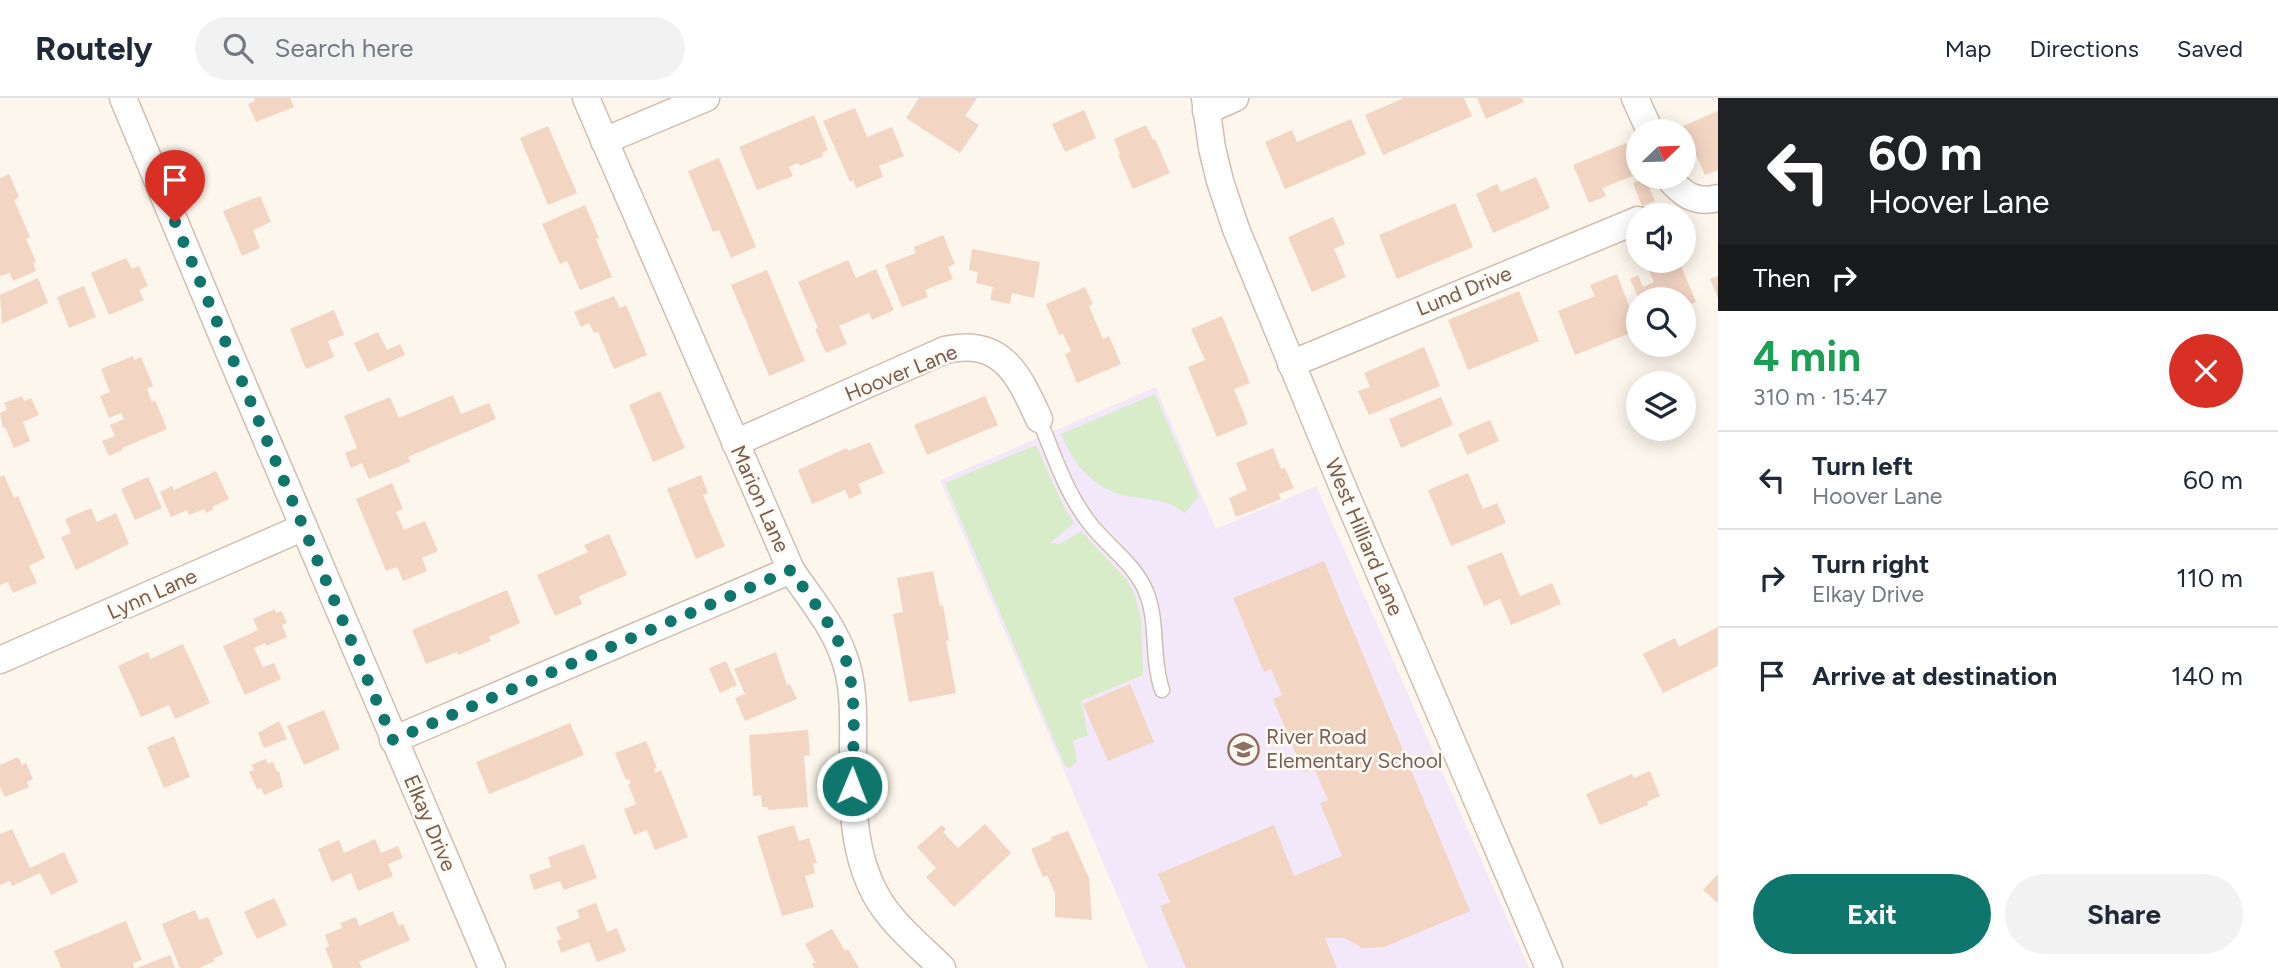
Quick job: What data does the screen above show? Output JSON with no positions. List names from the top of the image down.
{
  "streets": {
    "street": [
      "Lund Drive",
      "Hoover Lane",
      "Marion Lane",
      "West Hilliard Lane",
      "Lynn Lane",
      "Elkay Drive"
    ]
  },
  "crossings": [
    ["Lund Drive", "West Hilliard Lane"],
    ["Hoover Lane", "Marion Lane"],
    ["Lynn Lane", "Elkay Drive"]
  ],
  "places": {
    "school or university": ["River Road Elementary School"]
  },
  "north": "top right",
  "page": {
    "header": "Routely",
    "search": "Search here",
    "nav": ["Map", "Directions", "Saved"],
    "turn": ["60 m", "Hoover Lane"],
    "then": "Then",
    "heading": ["4 min", "310 m · 15:47"],
    "list": [
      {
        "name": "Turn left",
        "note": "Hoover Lane",
        "value": "60 m"
      },
      {
        "name": "Turn right",
        "note": "Elkay Drive",
        "value": "110 m"
      },
      {
        "name": "Arrive at destination",
        "value": "140 m"
      }
    ],
    "buttons": ["Exit", "Share"]
  }
}
